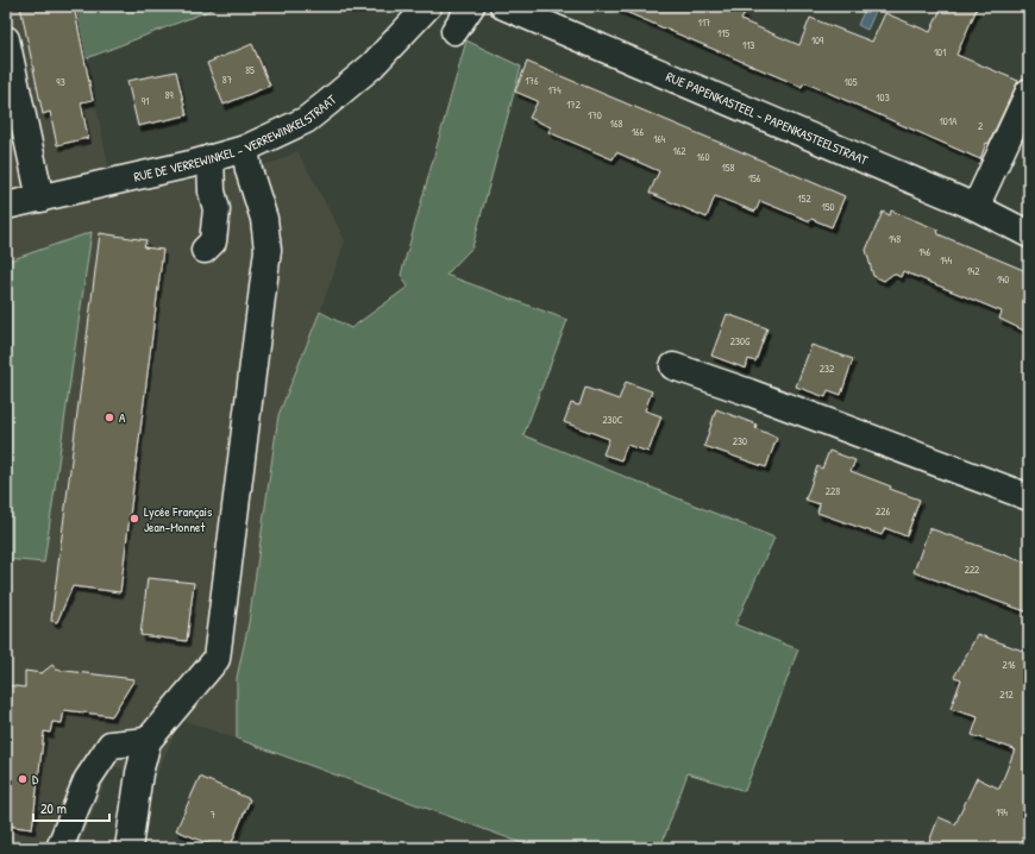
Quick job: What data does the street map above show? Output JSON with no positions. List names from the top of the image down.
{
  "streets": {
    "street": ["RUE PAPENKASTEEL - PAPENKASTEELSTRAAT", "RUE DE VERREWINKEL - VERREWINKELSTRAAT"]
  },
  "places": ["A", "Lycée Français Jean-Monnet", "D"],
  "house_numbers": [
    "117",
    "115",
    "109",
    "113",
    "101",
    "85",
    "87",
    "176",
    "93",
    "105",
    "174",
    "89",
    "103",
    "91",
    "172",
    "170",
    "101A",
    "168",
    "2",
    "166",
    "164",
    "162",
    "160",
    "158",
    "156",
    "152",
    "150",
    "148",
    "146",
    "144",
    "142",
    "140",
    "230G",
    "232",
    "230C",
    "230",
    "228",
    "226",
    "222",
    "216",
    "212",
    "194",
    "7"
  ],
  "scale_bar": "20 m"
}
